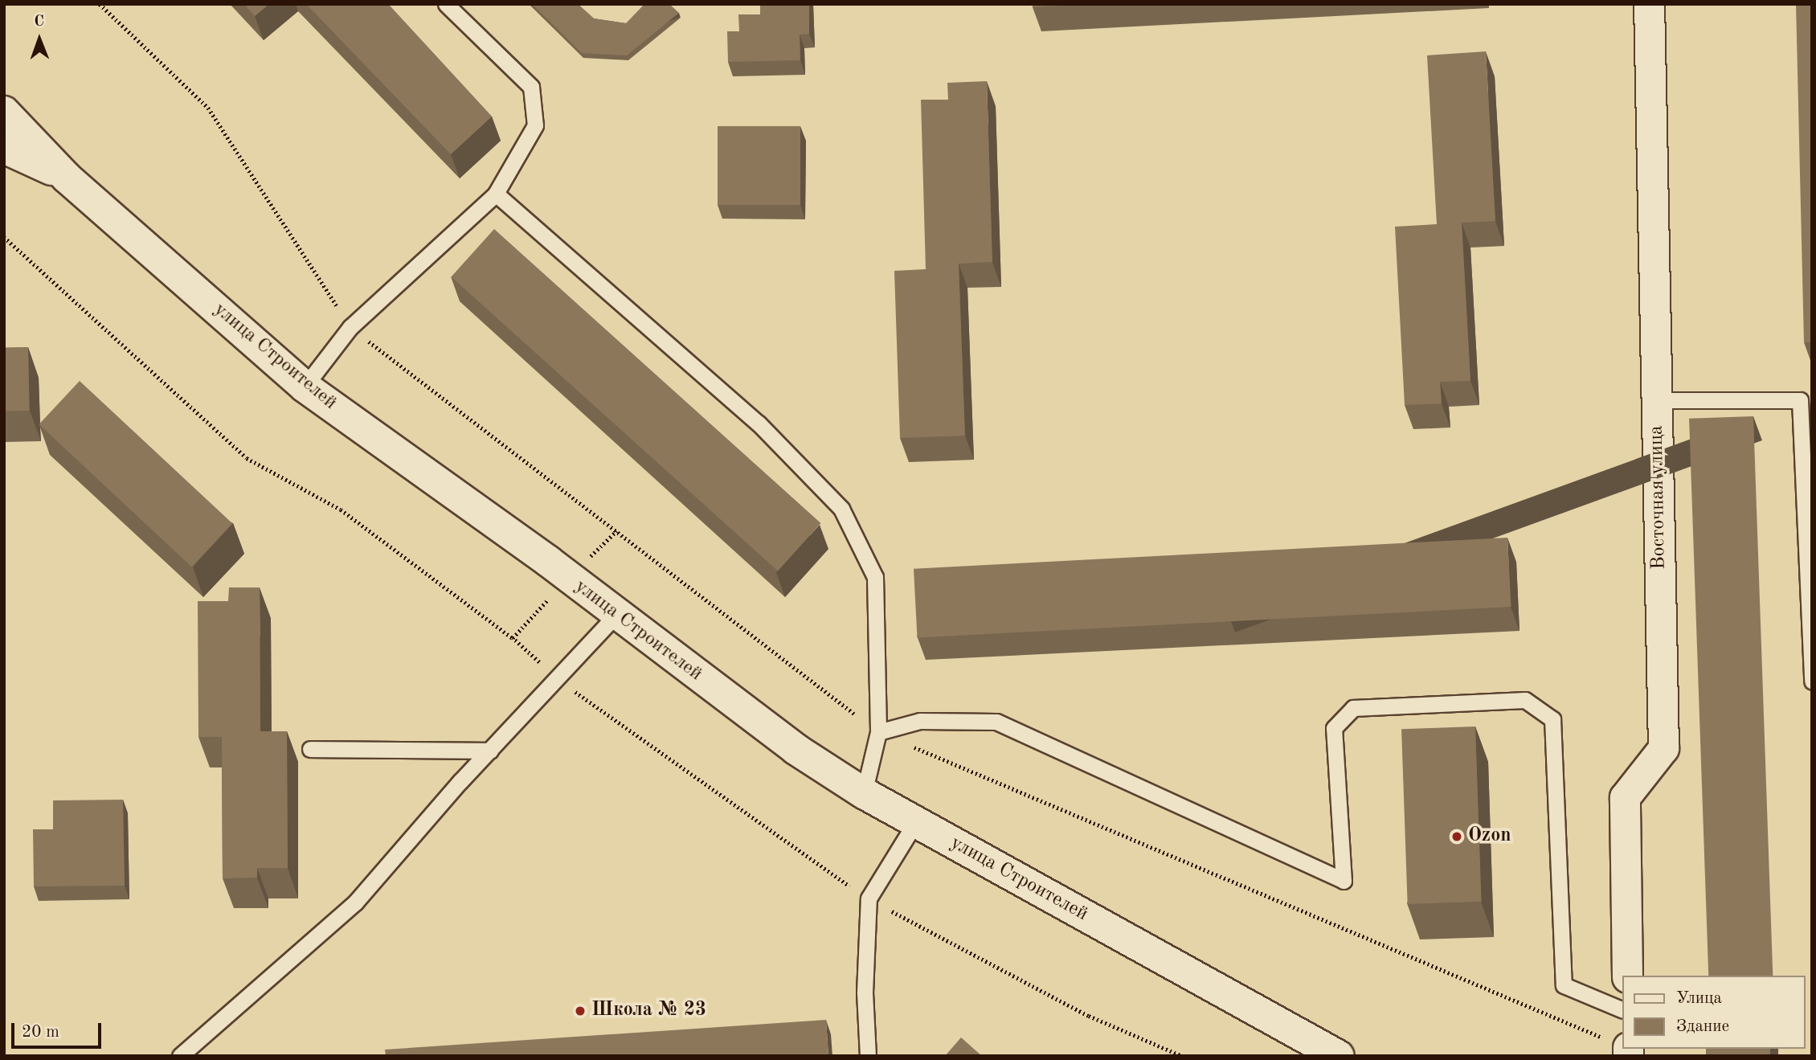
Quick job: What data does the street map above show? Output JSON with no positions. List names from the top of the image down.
{
  "streets": {
    "main road": ["улица Строителей"],
    "street": ["Восточная улица"]
  },
  "places": ["Ozon", "Школа № 23"],
  "legend": ["Улица", "Здание"],
  "scale_bar": "20 m",
  "north": "top"
}
